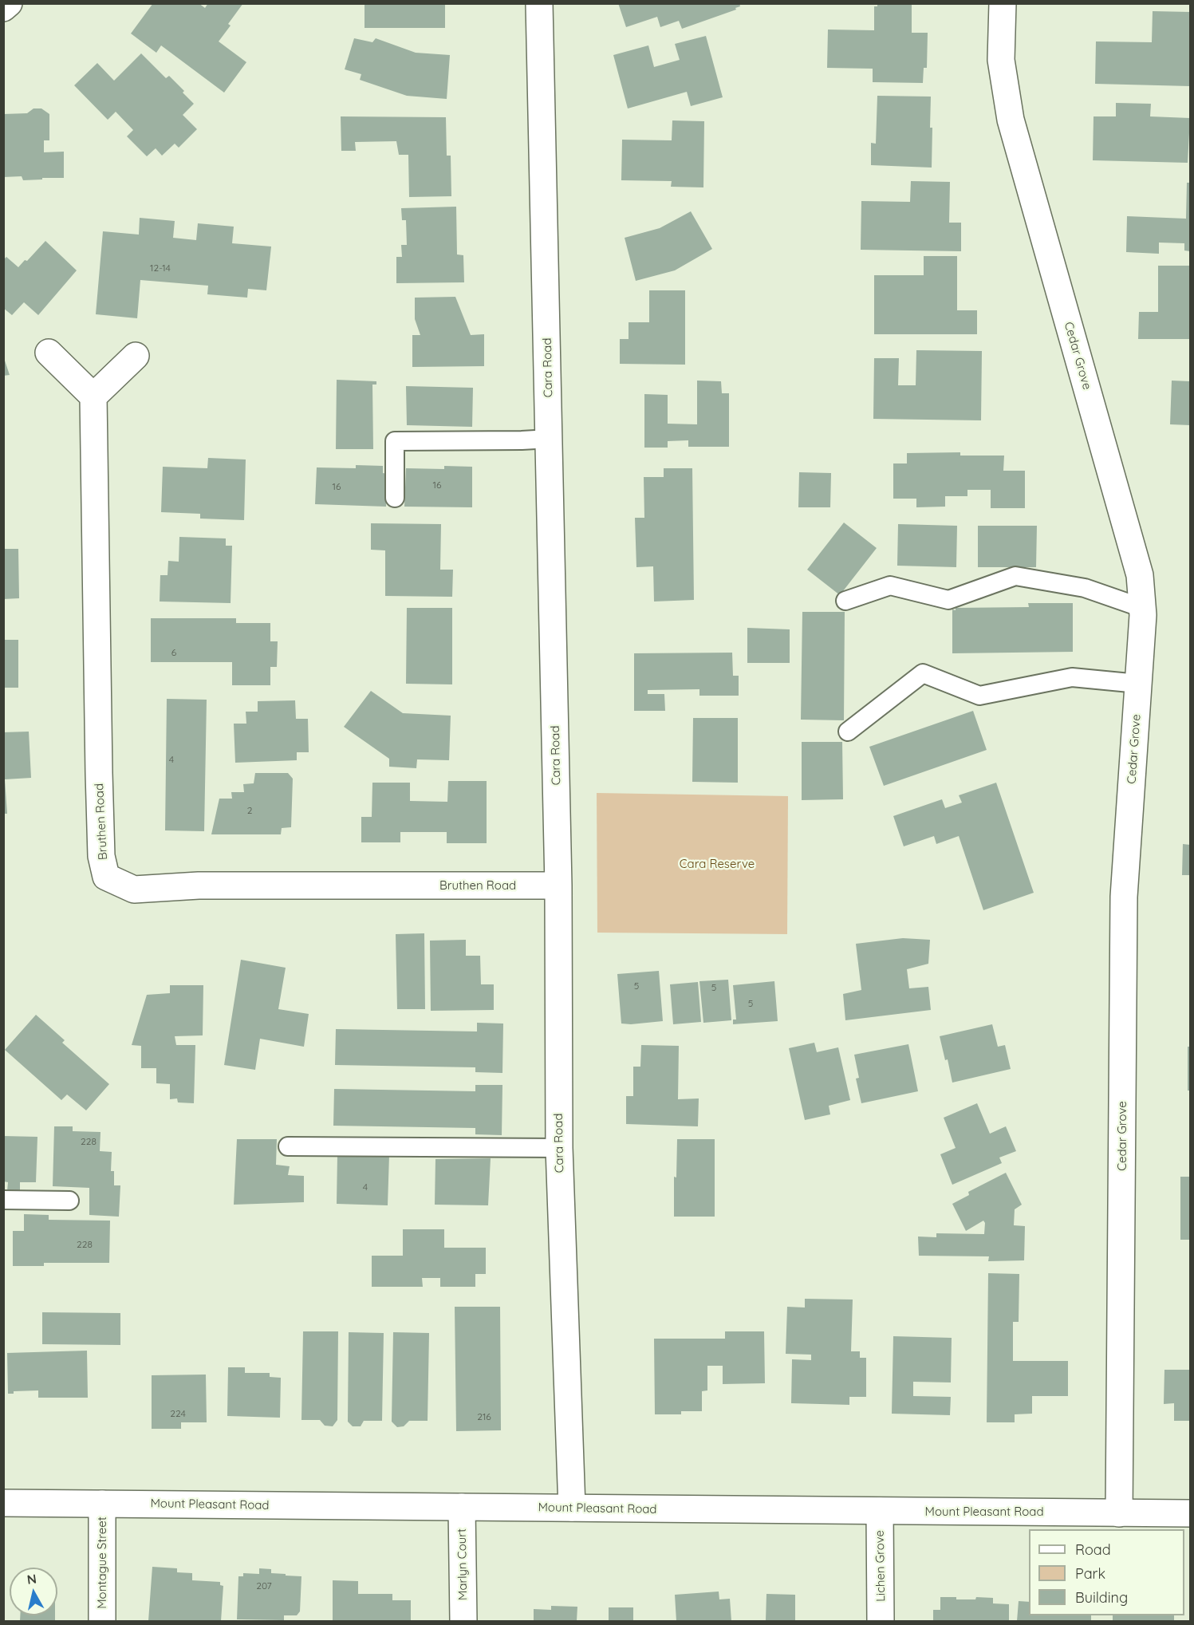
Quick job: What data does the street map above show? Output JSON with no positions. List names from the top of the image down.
{
  "streets": {
    "street": [
      "Cedar Grove",
      "Cara Road",
      "Bruthen Road",
      "Mount Pleasant Road",
      "Montague Street",
      "Marlyn Court",
      "Lichen Grove"
    ]
  },
  "crossings": [
    ["Cedar Grove", "Mount Pleasant Road"],
    ["Cara Road", "Bruthen Road"],
    ["Cara Road", "Mount Pleasant Road"],
    ["Mount Pleasant Road", "Montague Street"],
    ["Mount Pleasant Road", "Marlyn Court"],
    ["Mount Pleasant Road", "Lichen Grove"]
  ],
  "parks": ["Cara Reserve"],
  "house_numbers": [
    "12-14",
    "16",
    "16",
    "6",
    "4",
    "2",
    "5",
    "5",
    "5",
    "228",
    "4",
    "228",
    "224",
    "216",
    "207"
  ],
  "legend": ["Road", "Park", "Building"],
  "north": "top"
}
